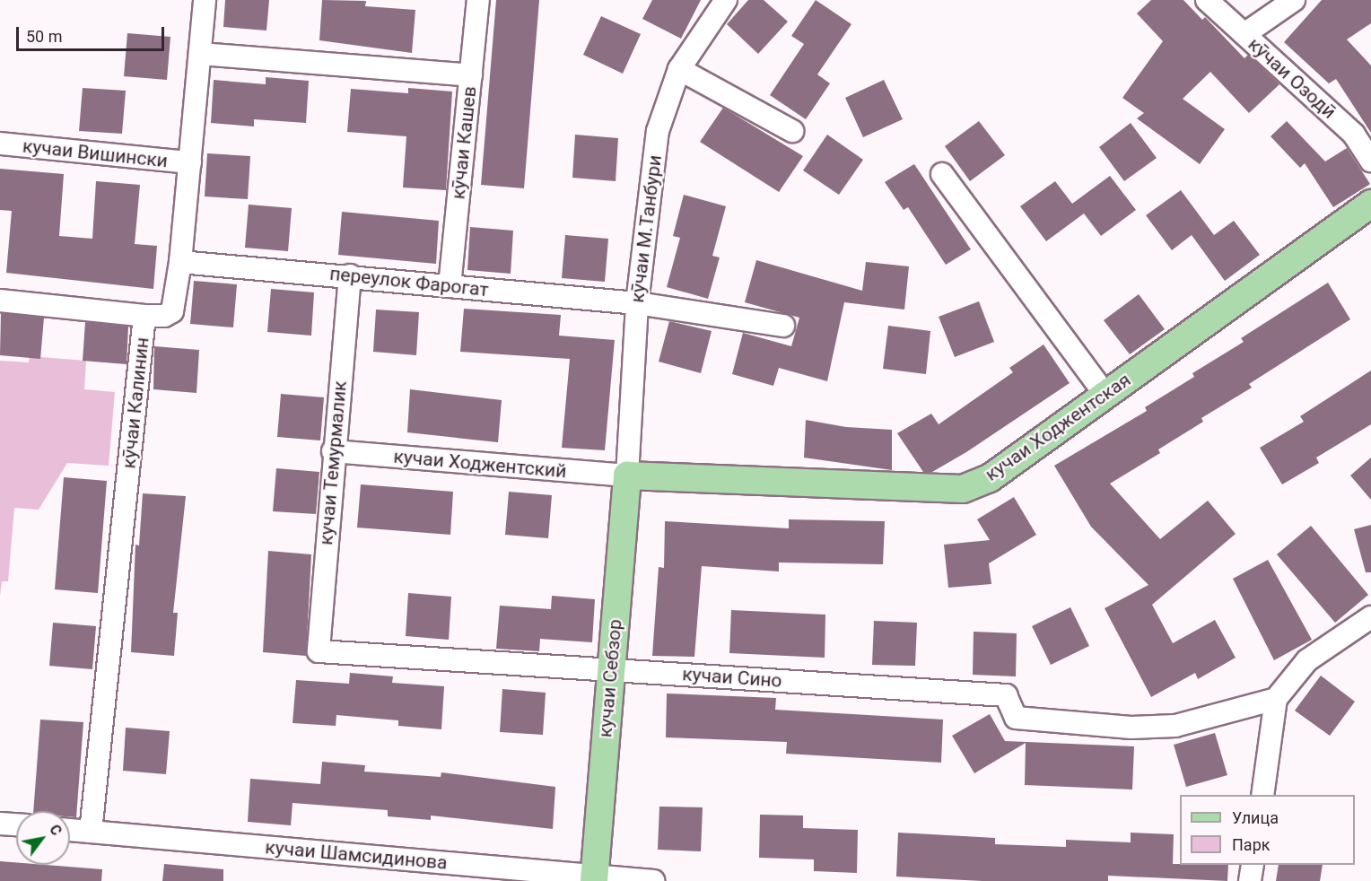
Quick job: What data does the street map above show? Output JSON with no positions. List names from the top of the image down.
{
  "streets": {
    "main road": ["кучаи Ходжентская", "кучаи Себзор"],
    "street": [
      "кӯчаи Озодӣ",
      "кӯчаи Кашев",
      "кучаи Вишински",
      "кӯчаи М.Танбури",
      "переулок Фарогат",
      "кӯчаи Калинин",
      "кучаи Темурмалик",
      "кучаи Ходжентский",
      "кучаи Сино",
      "кучаи Шамсидинова"
    ]
  },
  "crossings": [
    ["кӯчаи Кашев", "переулок Фарогат"],
    ["кучаи Вишински", "кӯчаи Калинин"],
    ["кӯчаи М.Танбури", "переулок Фарогат"],
    ["кӯчаи М.Танбури", "кучаи Ходжентская"],
    ["кӯчаи М.Танбури", "кучаи Ходжентский"],
    ["кӯчаи М.Танбури", "кучаи Себзор"],
    ["переулок Фарогат", "кӯчаи Калинин"],
    ["переулок Фарогат", "кучаи Темурмалик"],
    ["кӯчаи Калинин", "кучаи Шамсидинова"],
    ["кучаи Ходжентская", "кучаи Ходжентский"],
    ["кучаи Ходжентская", "кучаи Себзор"],
    ["кучаи Темурмалик", "кучаи Ходжентский"],
    ["кучаи Темурмалик", "кучаи Сино"],
    ["кучаи Ходжентский", "кучаи Себзор"],
    ["кучаи Сино", "кучаи Себзор"],
    ["кучаи Себзор", "кучаи Шамсидинова"]
  ],
  "legend": ["Улица", "Парк"],
  "scale_bar": "50 m",
  "north": "top right"
}
